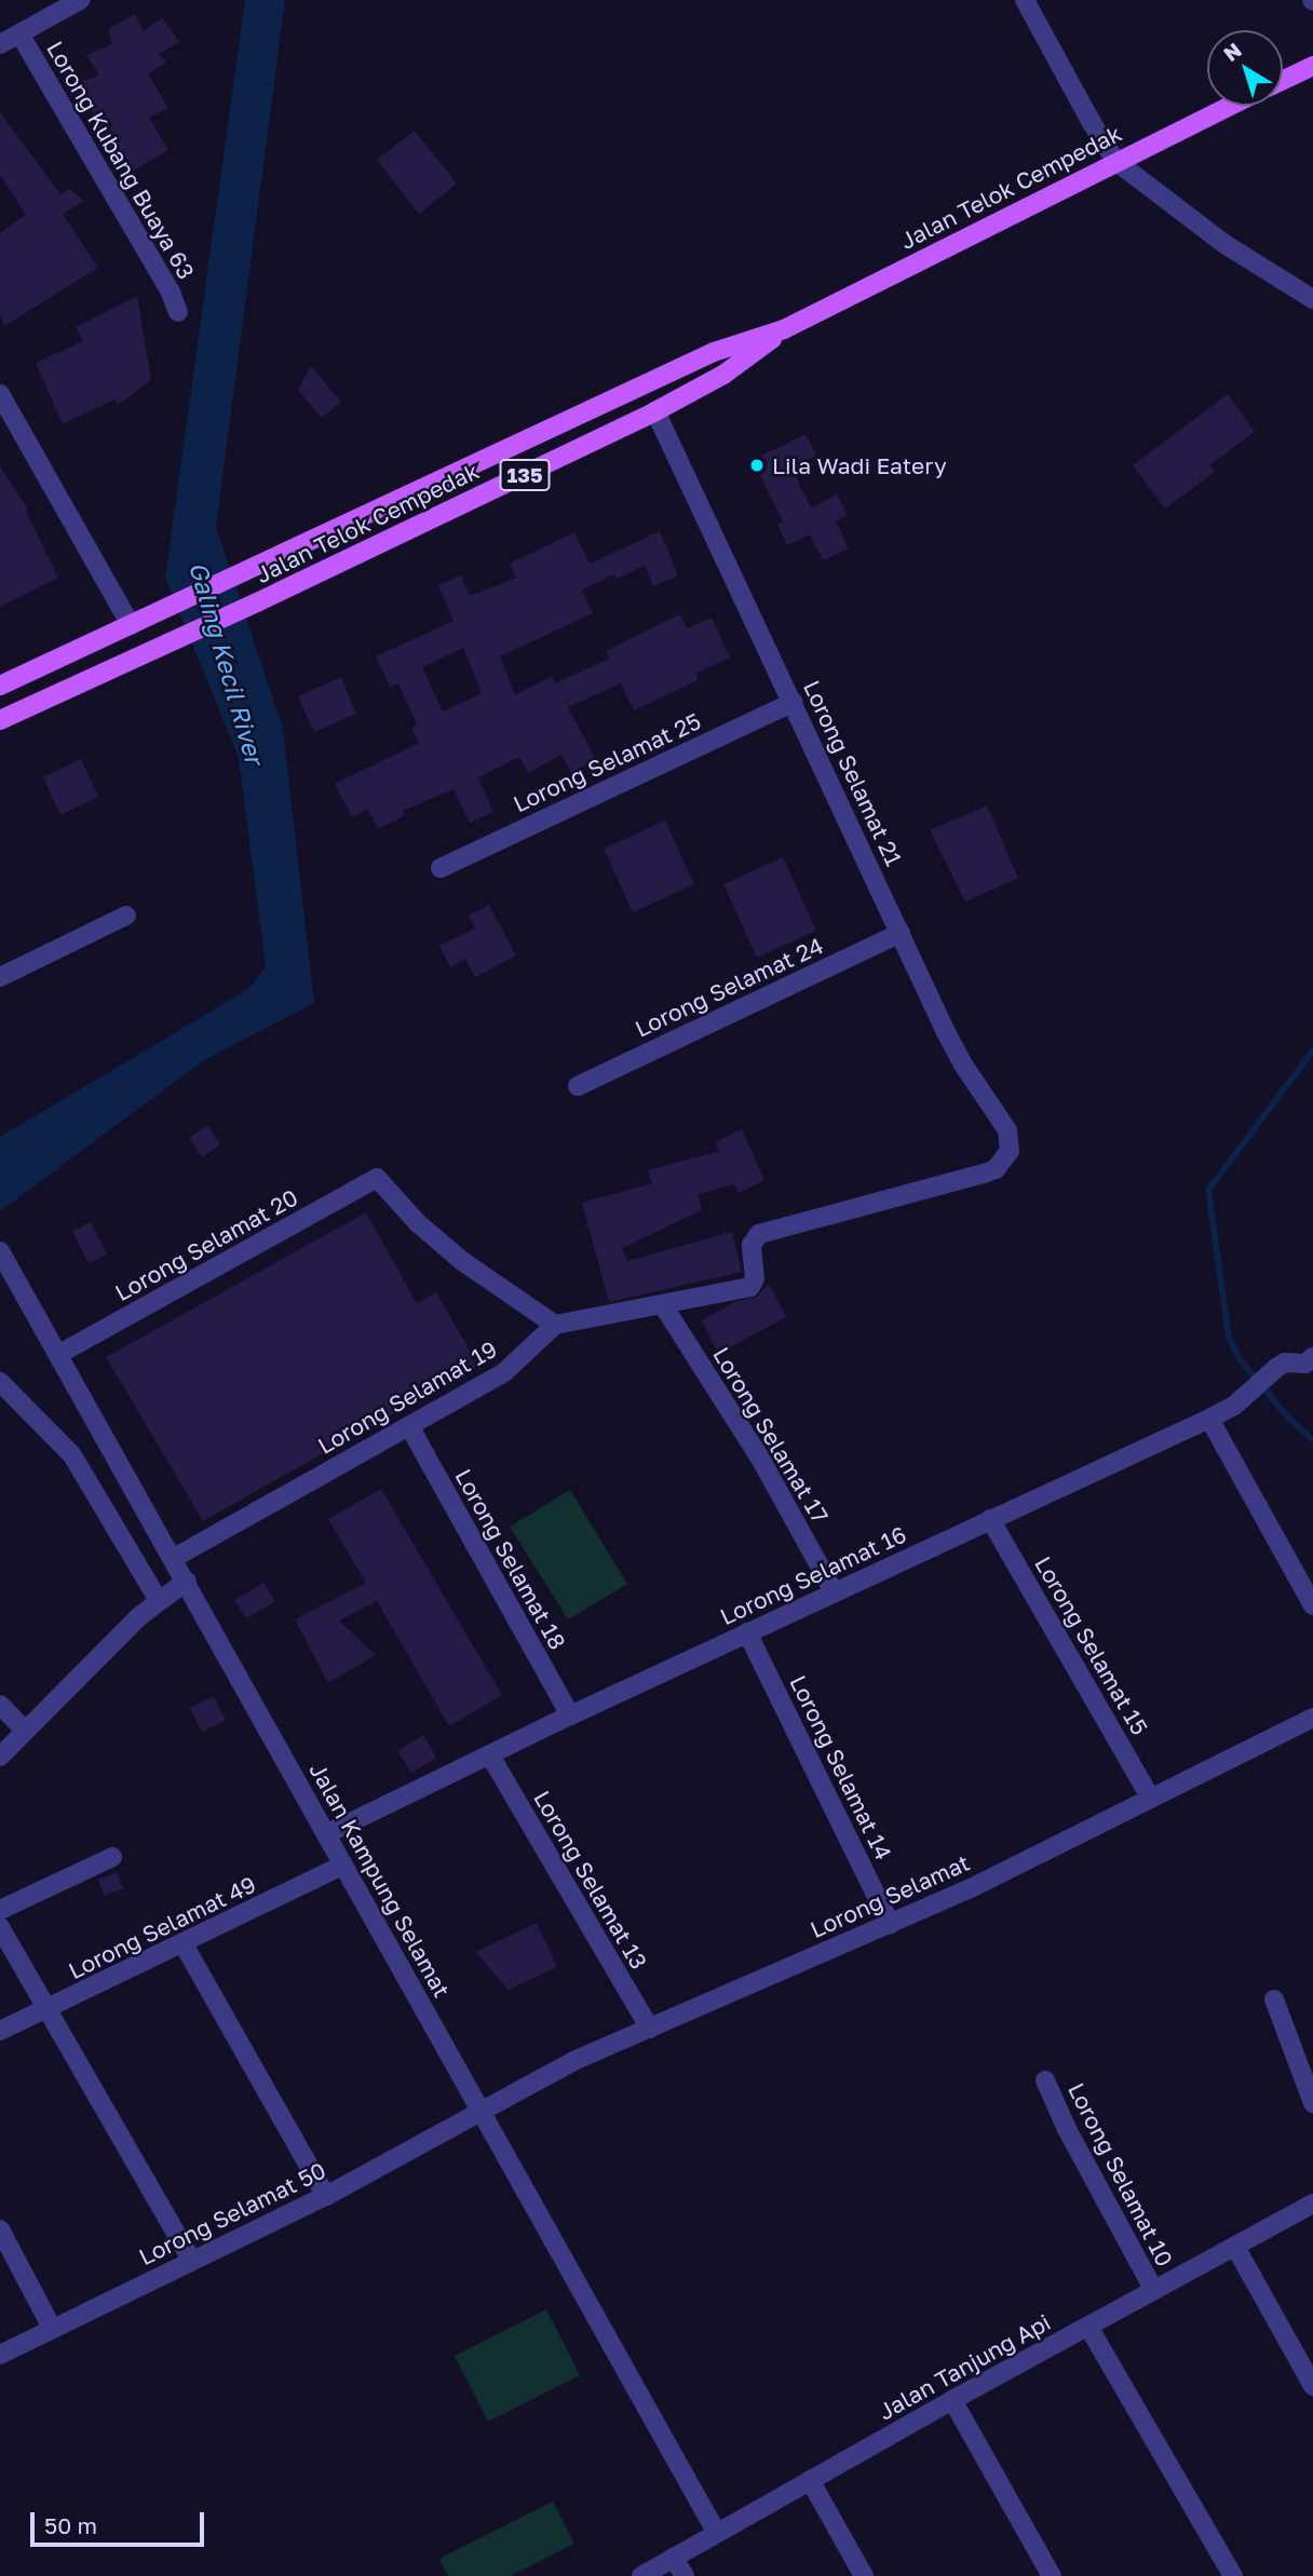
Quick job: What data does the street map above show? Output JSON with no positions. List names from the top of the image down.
{
  "streets": {
    "main road": ["Jalan Telok Cempedak", "135"],
    "street": [
      "Lorong Kubang Buaya 63",
      "Lorong Selamat 25",
      "Lorong Selamat 21",
      "Lorong Selamat 24",
      "Lorong Selamat 20",
      "Lorong Selamat 19",
      "Lorong Selamat 17",
      "Lorong Selamat 18",
      "Lorong Selamat 16",
      "Lorong Selamat 15",
      "Lorong Selamat 14",
      "Jalan Kampung Selamat",
      "Lorong Selamat 13",
      "Lorong Selamat",
      "Lorong Selamat 49",
      "Lorong Selamat 10",
      "Lorong Selamat 50",
      "Jalan Tanjung Api"
    ]
  },
  "crossings": [
    ["Jalan Telok Cempedak", "Lorong Selamat 21"],
    ["Lorong Selamat 25", "Lorong Selamat 21"],
    ["Lorong Selamat 21", "Lorong Selamat 24"],
    ["Lorong Selamat 21", "Lorong Selamat 17"],
    ["Lorong Selamat 20", "Lorong Selamat 19"],
    ["Lorong Selamat 20", "Jalan Kampung Selamat"],
    ["Lorong Selamat 19", "Lorong Selamat 18"],
    ["Lorong Selamat 19", "Jalan Kampung Selamat"],
    ["Lorong Selamat 17", "Lorong Selamat 16"],
    ["Lorong Selamat 18", "Lorong Selamat 16"],
    ["Lorong Selamat 16", "Lorong Selamat 15"],
    ["Lorong Selamat 16", "Lorong Selamat 14"],
    ["Lorong Selamat 16", "Jalan Kampung Selamat"],
    ["Lorong Selamat 16", "Lorong Selamat 13"],
    ["Lorong Selamat 15", "Lorong Selamat"],
    ["Lorong Selamat 14", "Lorong Selamat"],
    ["Jalan Kampung Selamat", "Lorong Selamat"],
    ["Jalan Kampung Selamat", "Lorong Selamat 49"],
    ["Jalan Kampung Selamat", "Lorong Selamat 50"],
    ["Jalan Kampung Selamat", "Jalan Tanjung Api"],
    ["Lorong Selamat 13", "Lorong Selamat"],
    ["Lorong Selamat", "Lorong Selamat 50"],
    ["Lorong Selamat 10", "Jalan Tanjung Api"]
  ],
  "water": ["Galing Kecil River"],
  "places": ["Lila Wadi Eatery"],
  "scale_bar": "50 m",
  "north": "top left"
}
